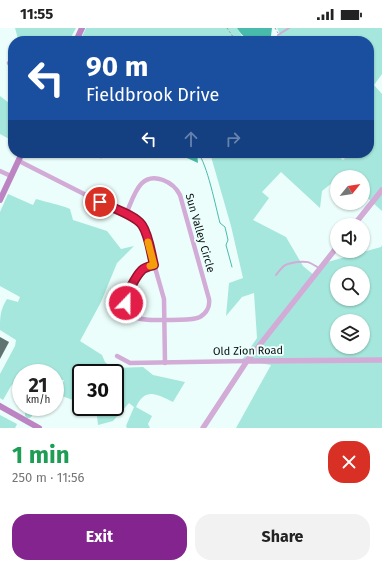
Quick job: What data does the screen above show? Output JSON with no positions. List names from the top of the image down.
{
  "streets": {
    "street": ["Sun Valley Circle", "Old Zion Road"]
  },
  "north": "top right",
  "page": {
    "status": "11:55",
    "turn": ["90 m", "Fieldbrook Drive"],
    "speed": "21 km/h",
    "limit": "30",
    "heading": ["1 min", "250 m · 11:56"],
    "buttons": ["Exit", "Share"]
  }
}
